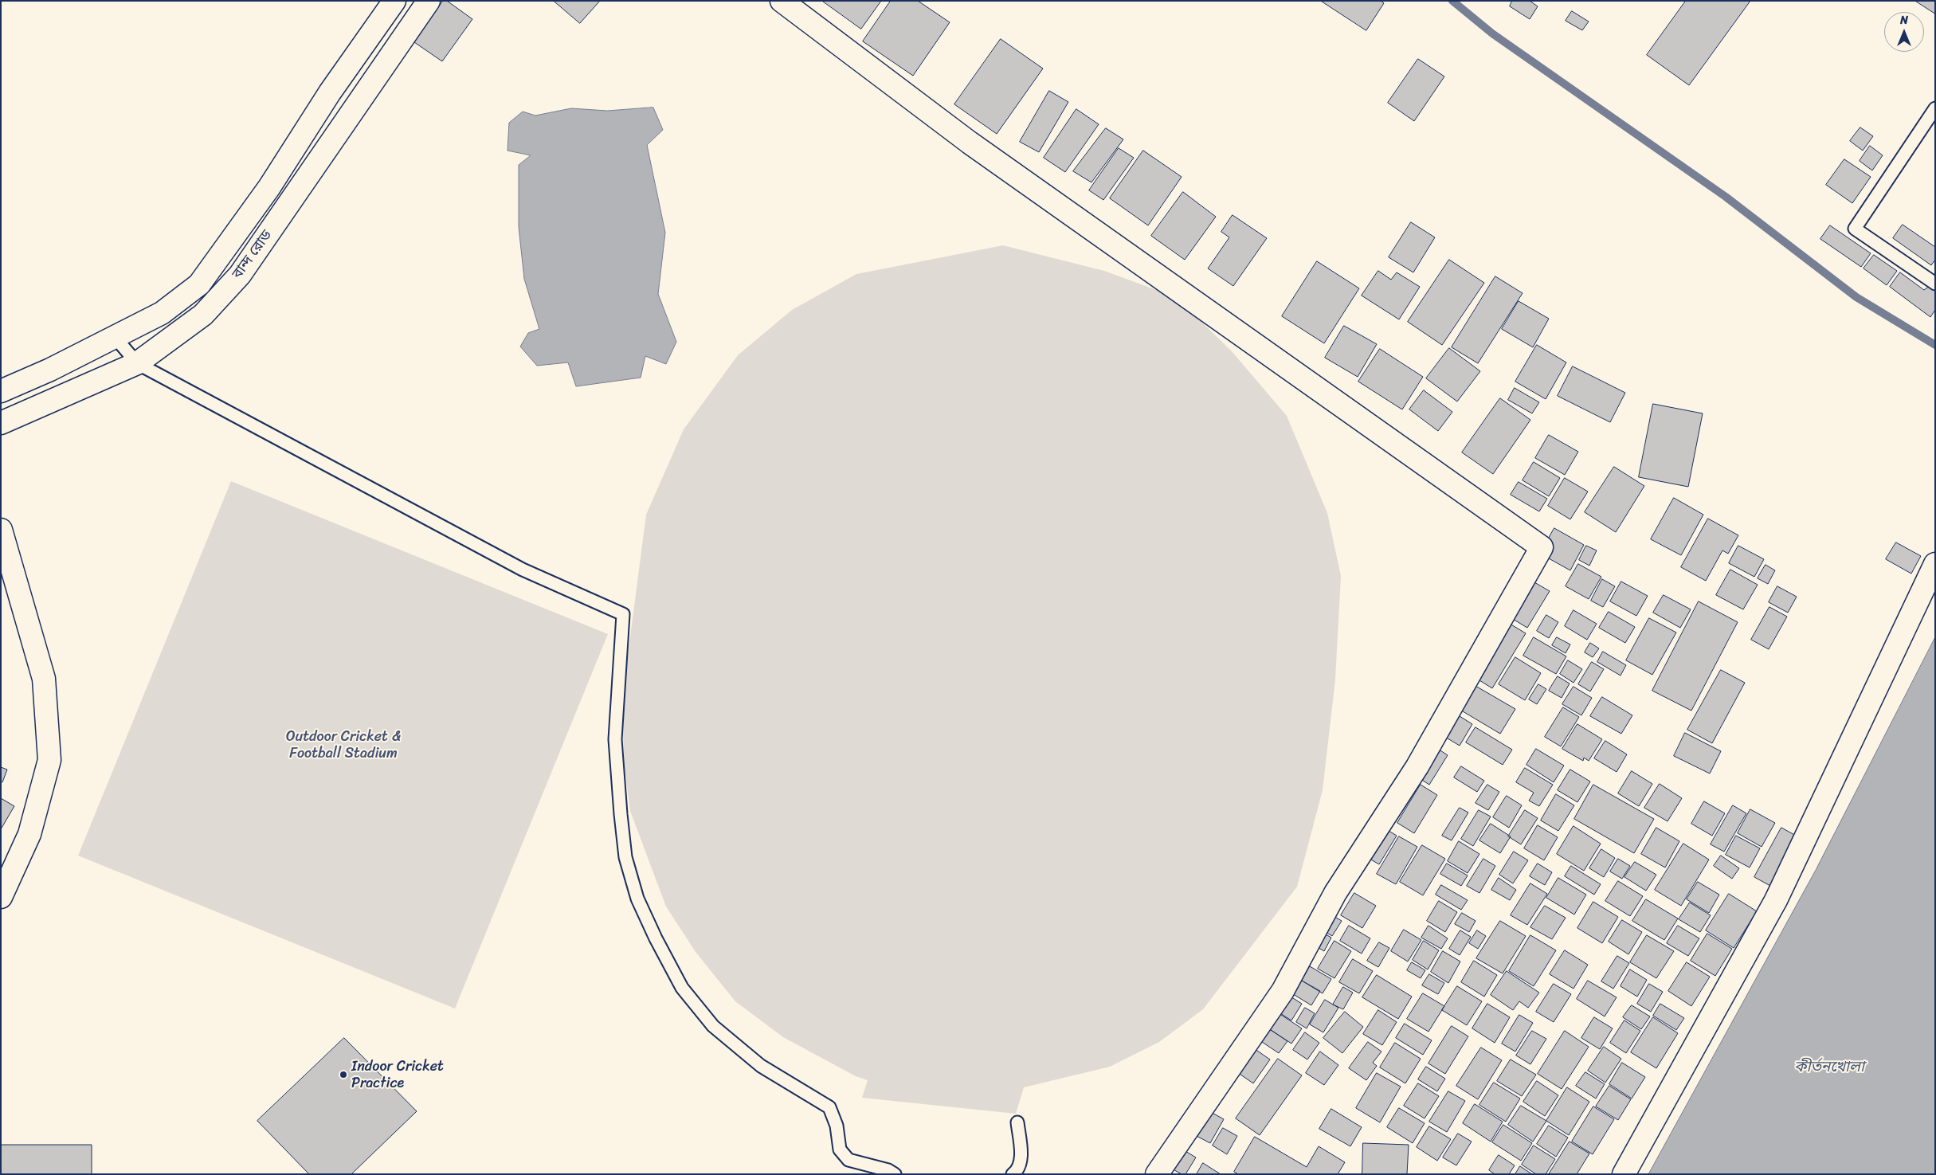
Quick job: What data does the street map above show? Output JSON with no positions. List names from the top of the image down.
{
  "streets": {
    "main road": ["বান্দ রোড"]
  },
  "water": ["কীর্তনখোলা"],
  "parks": ["Outdoor Cricket & Football Stadium"],
  "places": ["Indoor Cricket Practice"],
  "north": "top"
}
